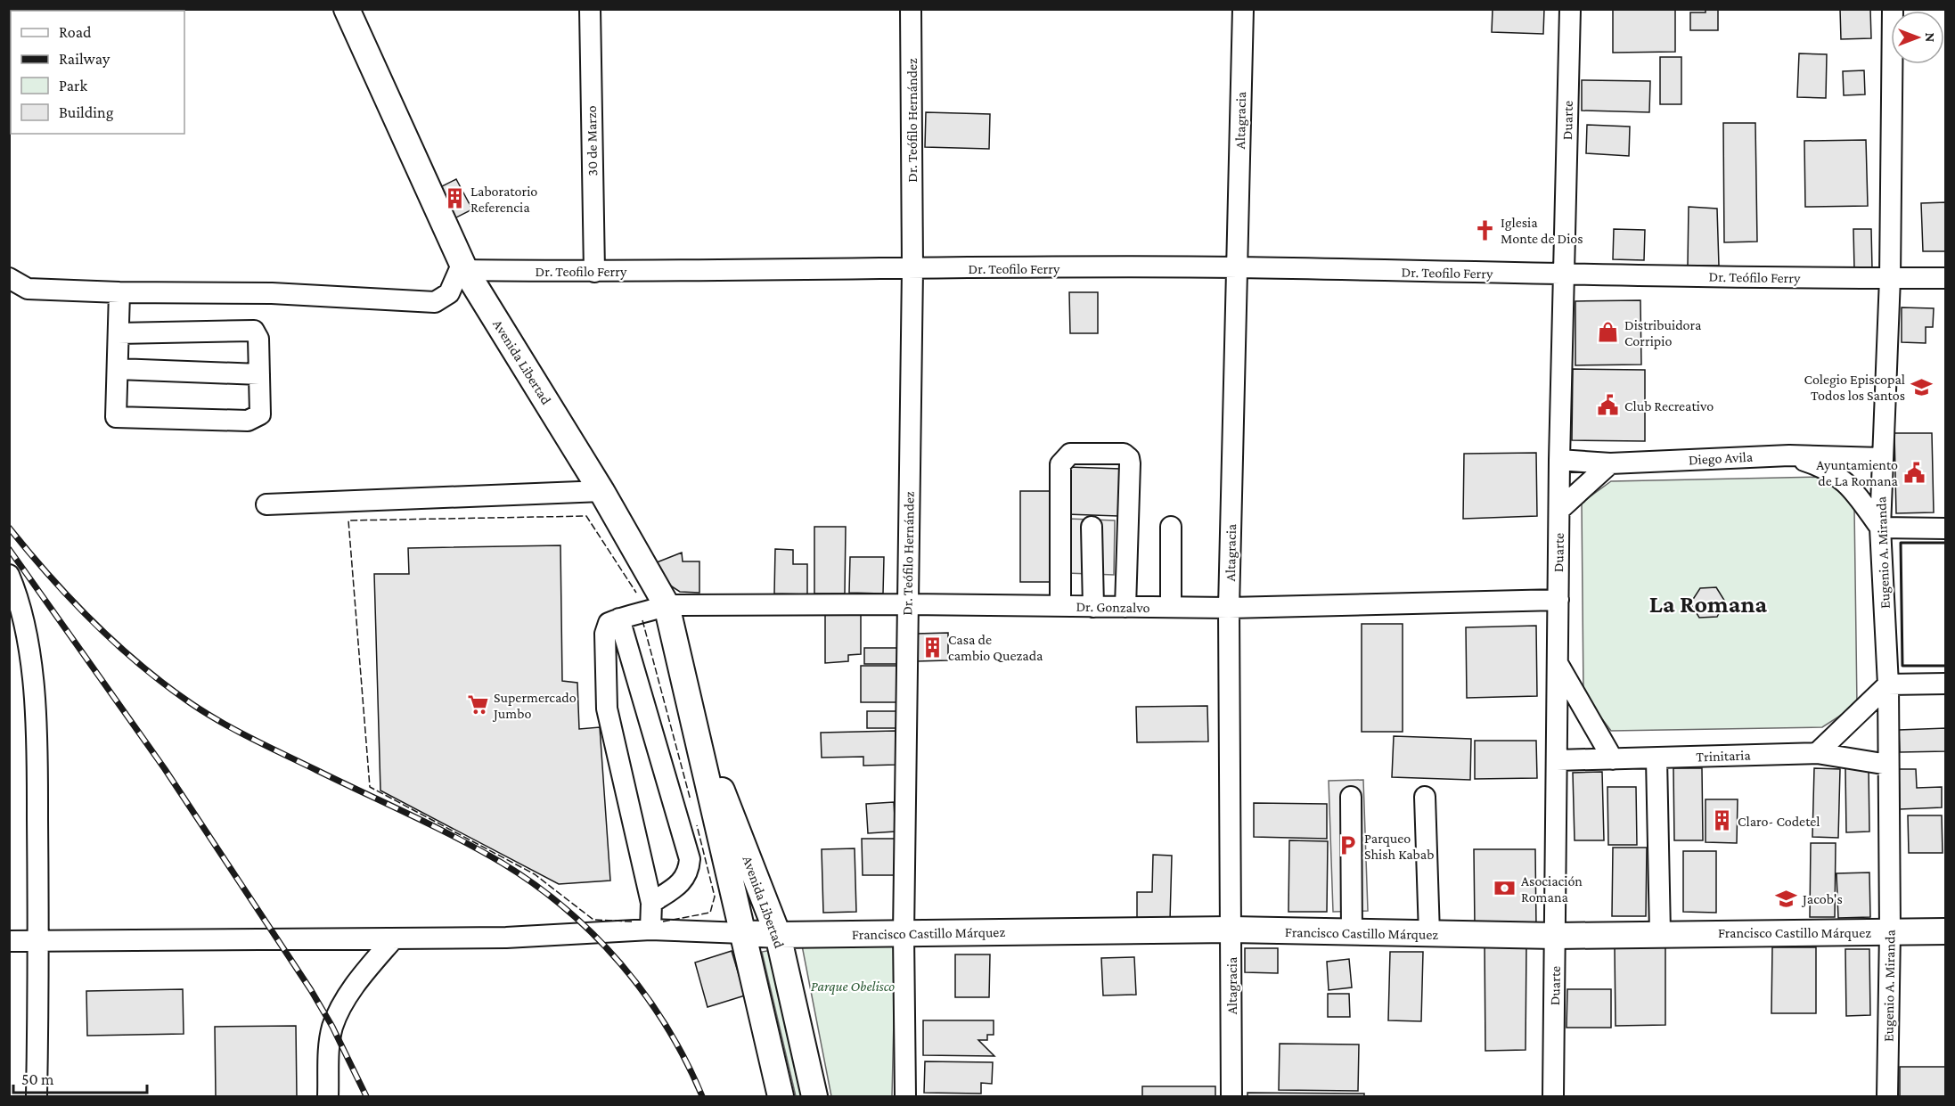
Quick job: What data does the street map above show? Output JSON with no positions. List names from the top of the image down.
{
  "streets": {
    "main road": ["Avenida Libertad", "Francisco Castillo Márquez"],
    "street": [
      "Dr. Teófilo Hernández",
      "Altagracia",
      "Duarte",
      "30 de Marzo",
      "Dr. Teofilo Ferry",
      "Dr. Teófilo Ferry",
      "Diego Avila",
      "Eugenio A. Miranda",
      "Dr. Gonzalvo",
      "Trinitaria"
    ]
  },
  "crossings": [
    ["Dr. Teófilo Hernández", "Dr. Teofilo Ferry"],
    ["Dr. Teófilo Hernández", "Dr. Gonzalvo"],
    ["Dr. Teófilo Hernández", "Francisco Castillo Márquez"],
    ["Altagracia", "Dr. Teofilo Ferry"],
    ["Altagracia", "Dr. Gonzalvo"],
    ["Altagracia", "Francisco Castillo Márquez"],
    ["Duarte", "Dr. Teofilo Ferry"],
    ["Duarte", "Dr. Teófilo Ferry"],
    ["Duarte", "Diego Avila"],
    ["Duarte", "Dr. Gonzalvo"],
    ["Duarte", "Trinitaria"],
    ["Duarte", "Francisco Castillo Márquez"],
    ["30 de Marzo", "Dr. Teofilo Ferry"],
    ["Dr. Teofilo Ferry", "Dr. Teófilo Ferry"],
    ["Dr. Teofilo Ferry", "Avenida Libertad"],
    ["Dr. Teófilo Ferry", "Eugenio A. Miranda"],
    ["Avenida Libertad", "Dr. Gonzalvo"],
    ["Avenida Libertad", "Francisco Castillo Márquez"],
    ["Diego Avila", "Eugenio A. Miranda"],
    ["Eugenio A. Miranda", "Trinitaria"],
    ["Eugenio A. Miranda", "Francisco Castillo Márquez"]
  ],
  "districts": ["La Romana"],
  "parks": ["Parque Obelisco"],
  "places": {
    "building": ["Laboratorio Referencia", "Casa de cambio Quezada", "Claro- Codetel"],
    "church": ["Iglesia Monte de Dios"],
    "shop": ["Distribuidora Corripio"],
    "school or university": ["Colegio Episcopal Todos los Santos", "Jacob's"],
    "public building": ["Club Recreativo", "Ayuntamiento de La Romana"],
    "supermarket": ["Supermercado Jumbo"],
    "parking": ["Parqueo Shish Kabab"],
    "bank": ["Asociación Romana"]
  },
  "legend": [
    "Road",
    "Railway",
    "Park",
    "Building"
  ],
  "scale_bar": "50 m",
  "north": "right"
}
